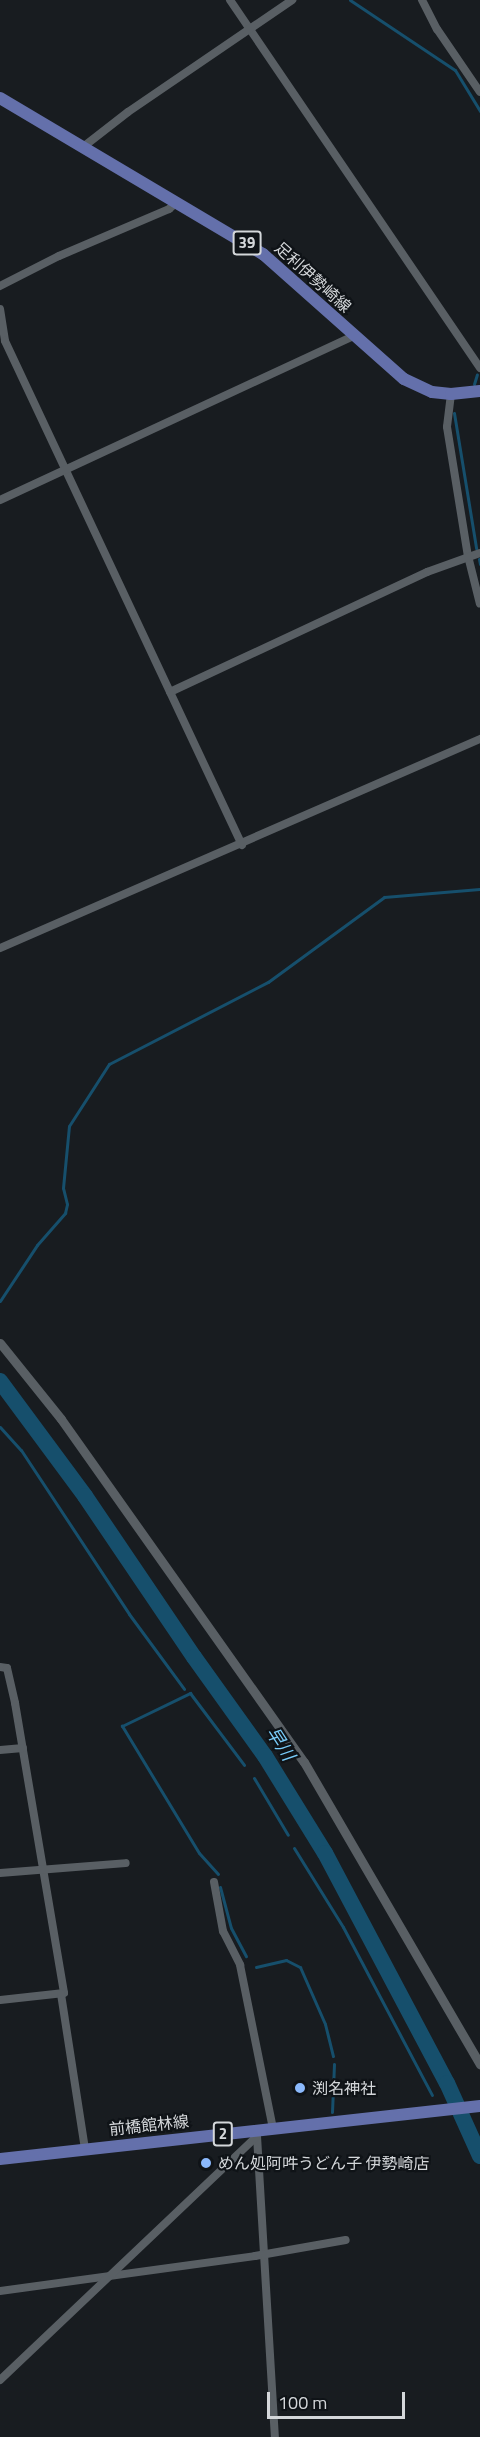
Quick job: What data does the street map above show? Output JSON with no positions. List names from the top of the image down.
{
  "streets": {
    "main road": [
      "39",
      "足利伊勢崎線",
      "前橋館林線",
      "2"
    ]
  },
  "water": ["早川"],
  "places": ["渕名神社", "めん処阿吽うどん子 伊勢崎店"],
  "scale_bar": "100 m"
}
